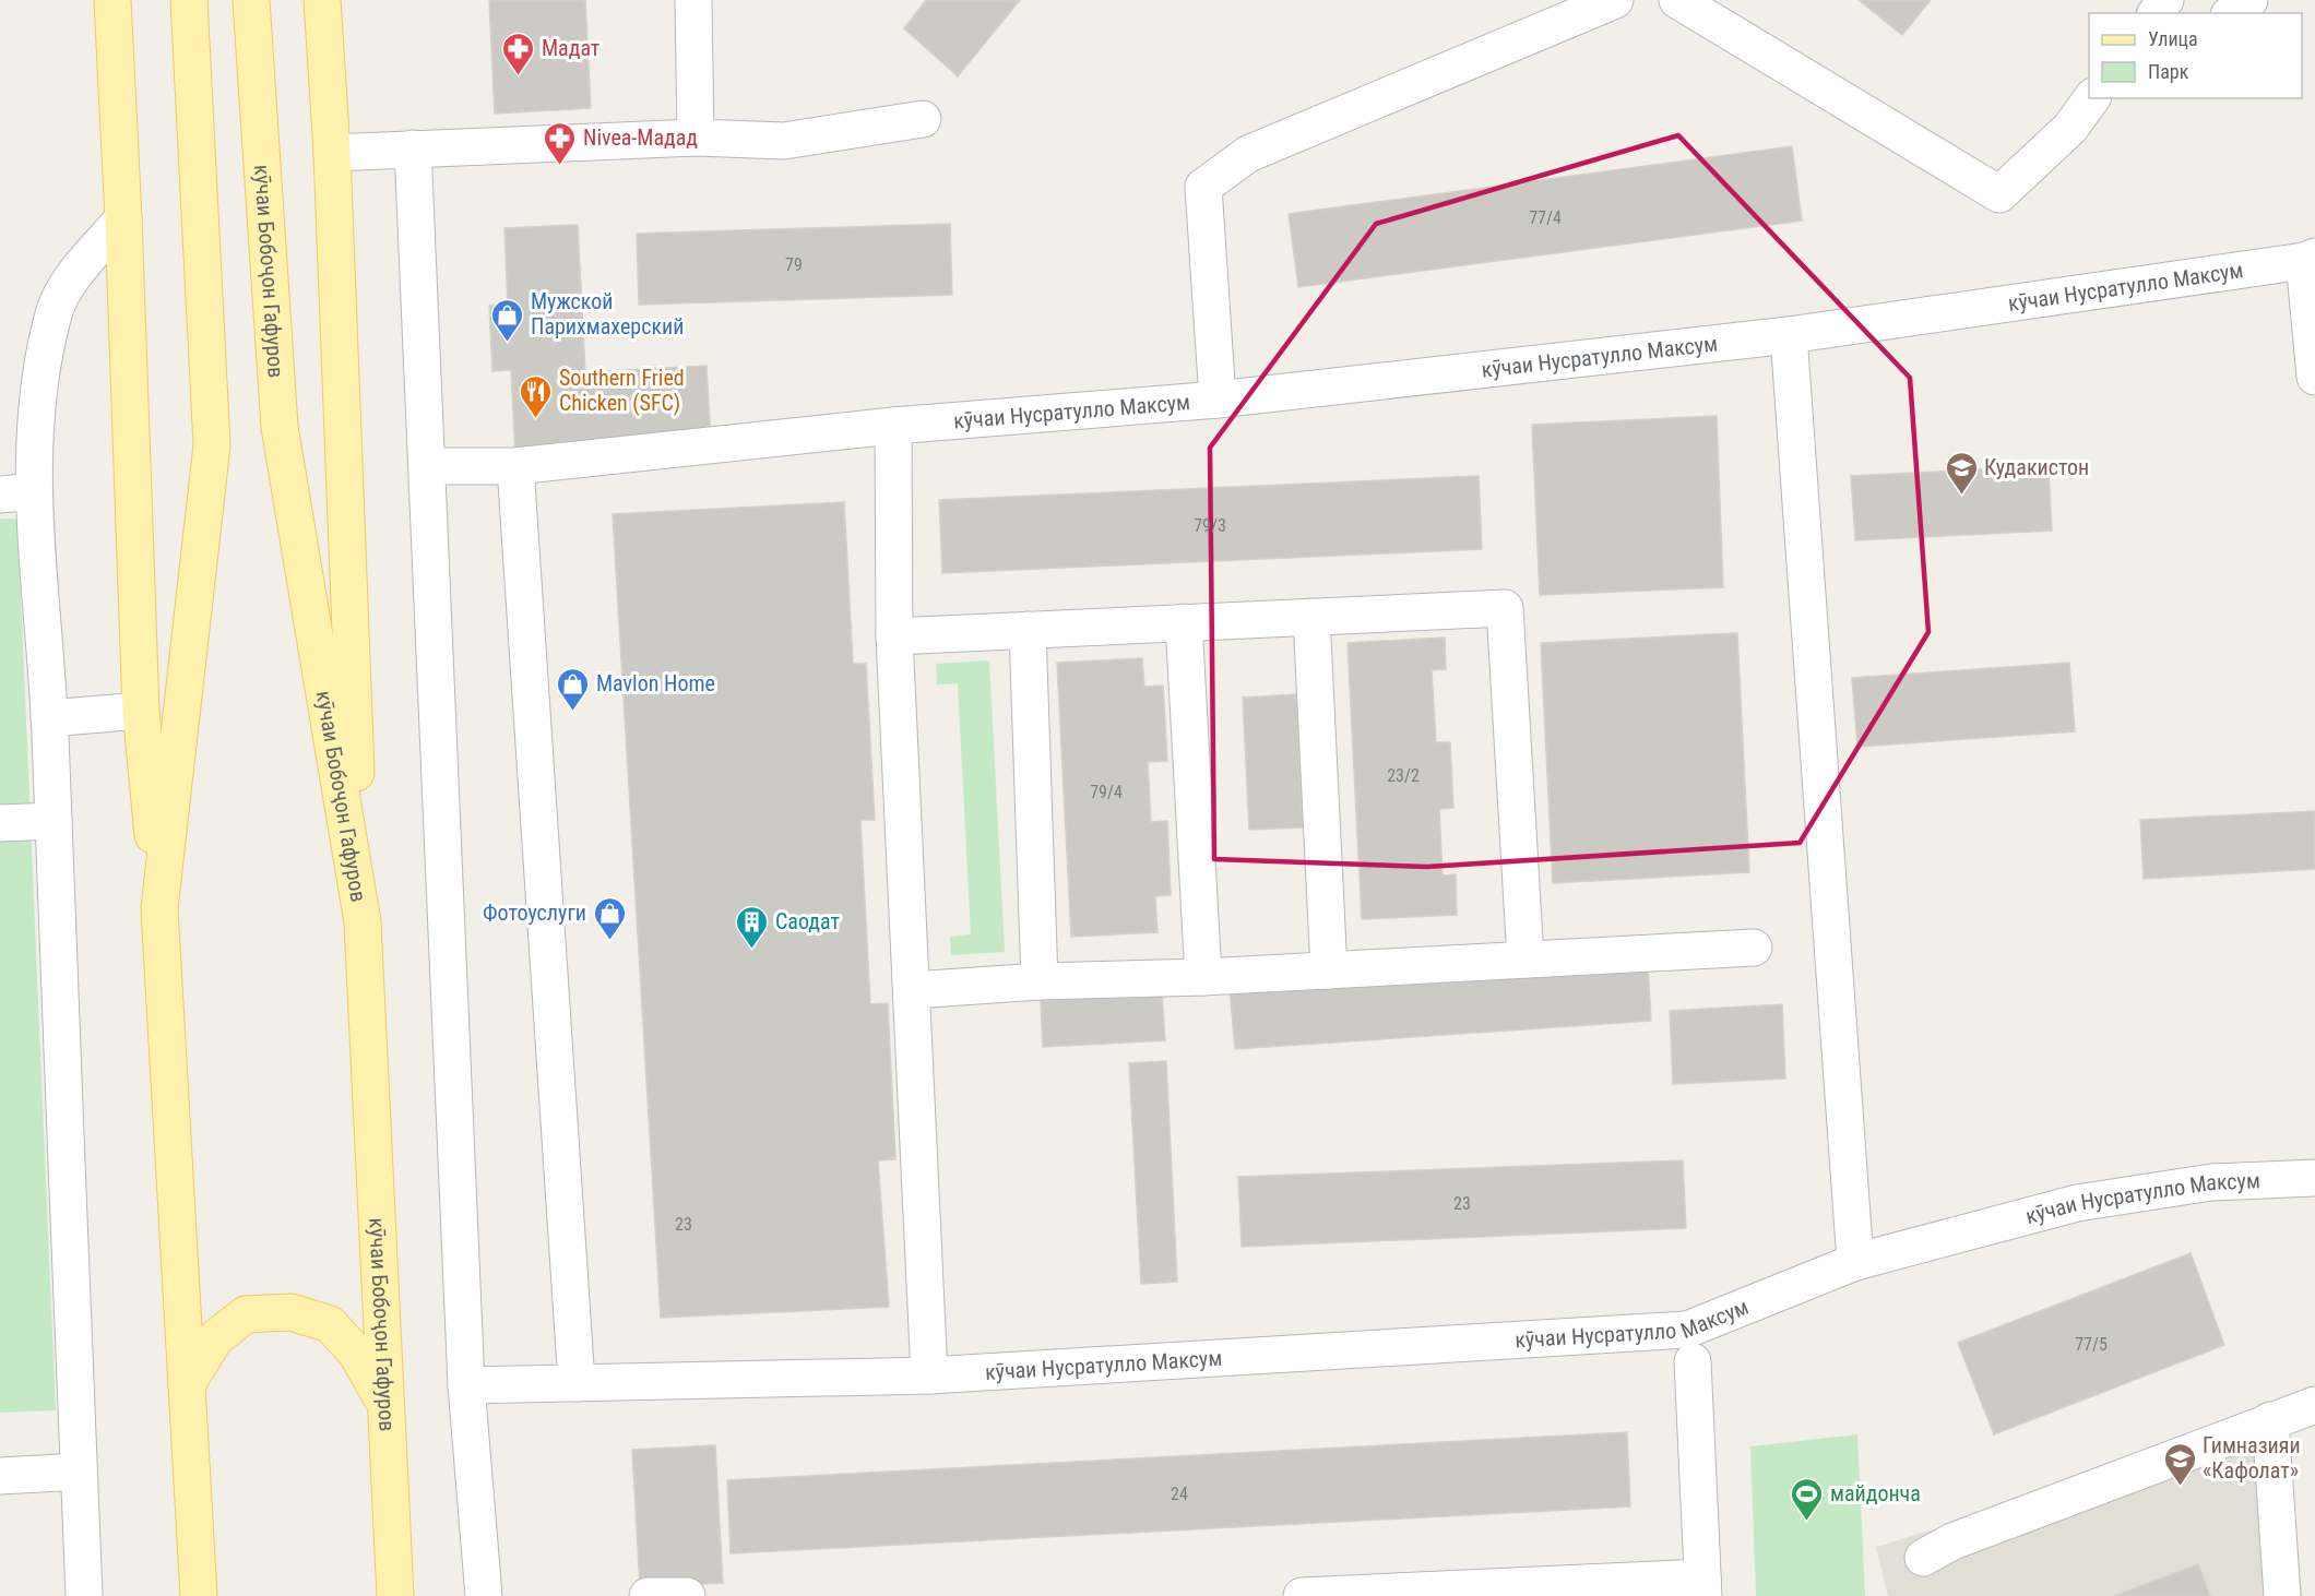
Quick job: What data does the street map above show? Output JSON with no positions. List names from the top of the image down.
{
  "streets": {
    "main road": ["кӯчаи Бобоҷон Гафуров"],
    "street": ["кӯчаи Нусратулло Максум"]
  },
  "places": {
    "pharmacy": ["Мадат", "Nivea-Мадад"],
    "shop": ["Мужской Парихмахерский", "Mavlon Home", "Фотоуслуги"],
    "restaurant": ["Southern Fried Chicken (SFC)"],
    "school or university": ["Кудакистон", "Гимназияи «Кафолат»"],
    "building": ["Саодат"],
    "sports": ["майдонча"]
  },
  "house_numbers": [
    "77/4",
    "79",
    "79/3",
    "23/2",
    "79/4",
    "23",
    "23",
    "77/5",
    "24"
  ],
  "legend": ["Улица", "Парк"]
}
